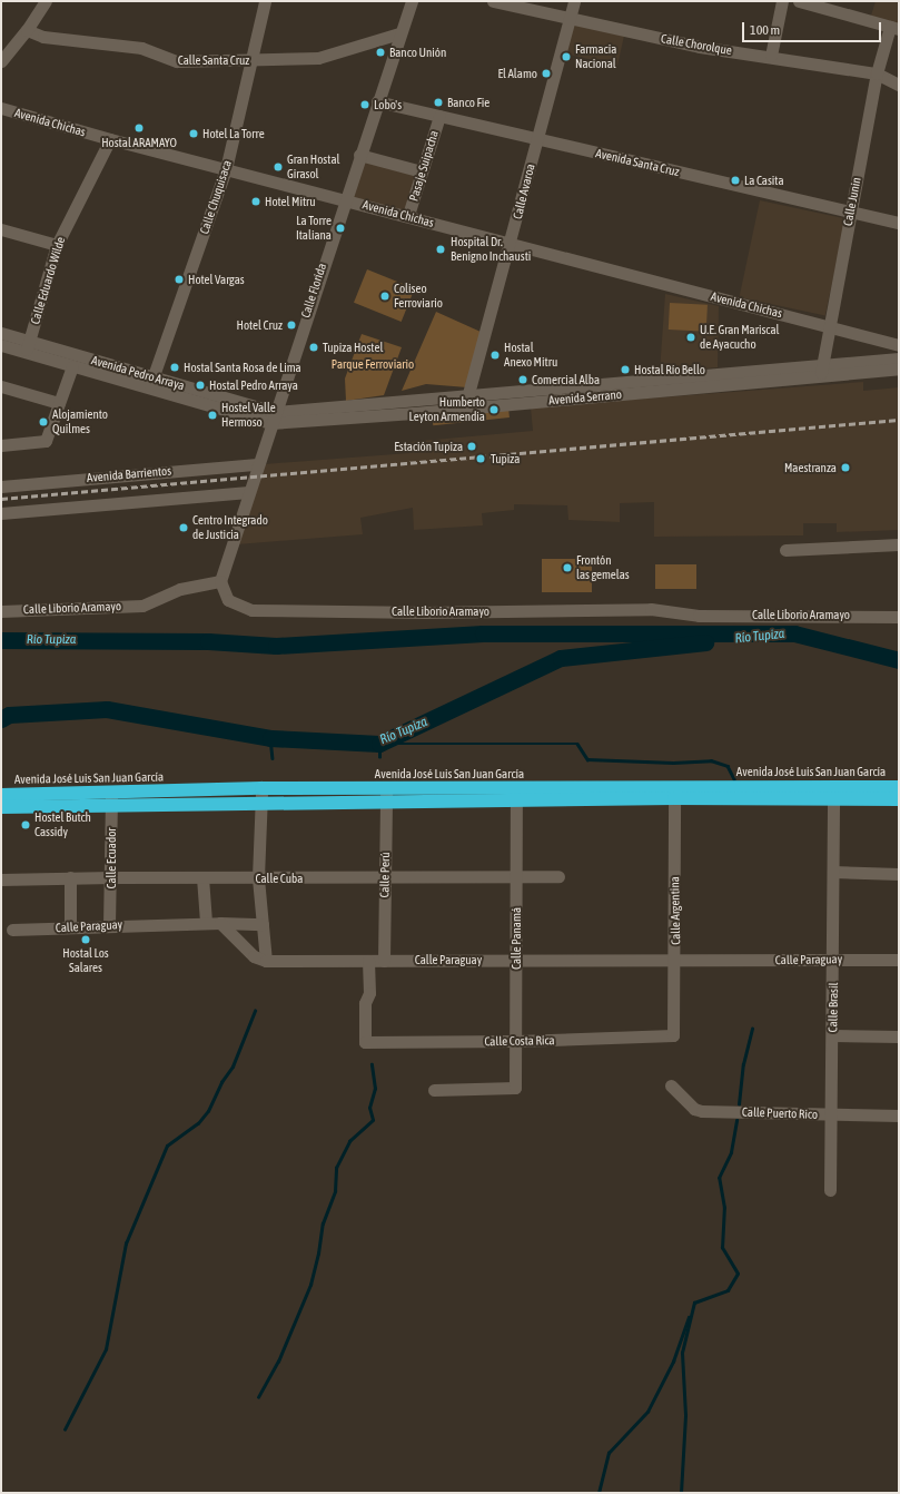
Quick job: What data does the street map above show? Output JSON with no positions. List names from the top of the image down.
{
  "streets": {
    "highway": ["Avenida José Luis San Juan García"],
    "street": [
      "Calle Chorolque",
      "Calle Santa Cruz",
      "Avenida Chichas",
      "Avenida Santa Cruz",
      "Pasaje Suipacha",
      "Calle Avaroa",
      "Calle Chuquisaca",
      "Calle Junin",
      "Calle Eduardo Wilde",
      "Calle Florida",
      "Avenida Pedro Arraya",
      "Avenida Serrano",
      "Avenida Barrientos",
      "Calle Liborio Aramayo",
      "Calle Ecuador",
      "Calle Perú",
      "Calle Cuba",
      "Calle Argentina",
      "Calle Paraguay",
      "Calle Panamá",
      "Calle Brasil",
      "Calle Costa Rica",
      "Calle Puerto Rico"
    ]
  },
  "crossings": [
    ["Calle Chorolque", "Calle Avaroa"],
    ["Calle Chorolque", "Calle Junin"],
    ["Calle Santa Cruz", "Calle Chuquisaca"],
    ["Calle Santa Cruz", "Calle Florida"],
    ["Avenida Chichas", "Pasaje Suipacha"],
    ["Avenida Chichas", "Calle Avaroa"],
    ["Avenida Chichas", "Calle Chuquisaca"],
    ["Avenida Chichas", "Calle Junin"],
    ["Avenida Chichas", "Calle Eduardo Wilde"],
    ["Avenida Chichas", "Calle Florida"],
    ["Avenida Santa Cruz", "Pasaje Suipacha"],
    ["Avenida Santa Cruz", "Calle Avaroa"],
    ["Avenida Santa Cruz", "Calle Junin"],
    ["Avenida Santa Cruz", "Calle Florida"],
    ["Calle Avaroa", "Avenida Serrano"],
    ["Calle Chuquisaca", "Avenida Pedro Arraya"],
    ["Calle Junin", "Avenida Serrano"],
    ["Calle Eduardo Wilde", "Avenida Pedro Arraya"],
    ["Calle Florida", "Avenida Pedro Arraya"],
    ["Calle Florida", "Avenida Serrano"],
    ["Calle Florida", "Avenida Barrientos"],
    ["Calle Florida", "Calle Liborio Aramayo"],
    ["Avenida Pedro Arraya", "Avenida Serrano"],
    ["Avenida José Luis San Juan García", "Calle Ecuador"],
    ["Avenida José Luis San Juan García", "Calle Perú"],
    ["Avenida José Luis San Juan García", "Calle Argentina"],
    ["Avenida José Luis San Juan García", "Calle Panamá"],
    ["Avenida José Luis San Juan García", "Calle Brasil"],
    ["Calle Ecuador", "Calle Cuba"],
    ["Calle Ecuador", "Calle Paraguay"],
    ["Calle Perú", "Calle Cuba"],
    ["Calle Perú", "Calle Paraguay"],
    ["Calle Cuba", "Calle Panamá"],
    ["Calle Argentina", "Calle Paraguay"],
    ["Calle Argentina", "Calle Costa Rica"],
    ["Calle Paraguay", "Calle Panamá"],
    ["Calle Paraguay", "Calle Brasil"],
    ["Calle Paraguay", "Calle Costa Rica"],
    ["Calle Panamá", "Calle Costa Rica"],
    ["Calle Brasil", "Calle Puerto Rico"]
  ],
  "water": ["Río Tupiza"],
  "parks": ["Parque Ferroviario"],
  "places": [
    "Banco Unión",
    "Farmacia Nacional",
    "El Alamo",
    "Banco Fie",
    "Lobo's",
    "Hostal ARAMAYO",
    "Hotel La Torre",
    "Gran Hostal Girasol",
    "La Casita",
    "Hotel Mitru",
    "La Torre Italiana",
    "Hospital Dr. Benigno Inchausti",
    "Hotel Vargas",
    "Coliseo Ferroviario",
    "Hotel Cruz",
    "U.E. Gran Mariscal de Ayacucho",
    "Tupiza Hostel",
    "Hostal Anexo Mitru",
    "Hostal Santa Rosa de Lima",
    "Hostal Río Bello",
    "Comercial Alba",
    "Hostal Pedro Arraya",
    "Humberto Leyton Armendia",
    "Hostel Valle Hermoso",
    "Alojamiento Quilmes",
    "Estación Tupiza",
    "Tupiza",
    "Maestranza",
    "Centro Integrado de Justicia",
    "Frontón las gemelas",
    "Hostel Butch Cassidy",
    "Hostal Los Salares"
  ],
  "scale_bar": "100 m"
}
